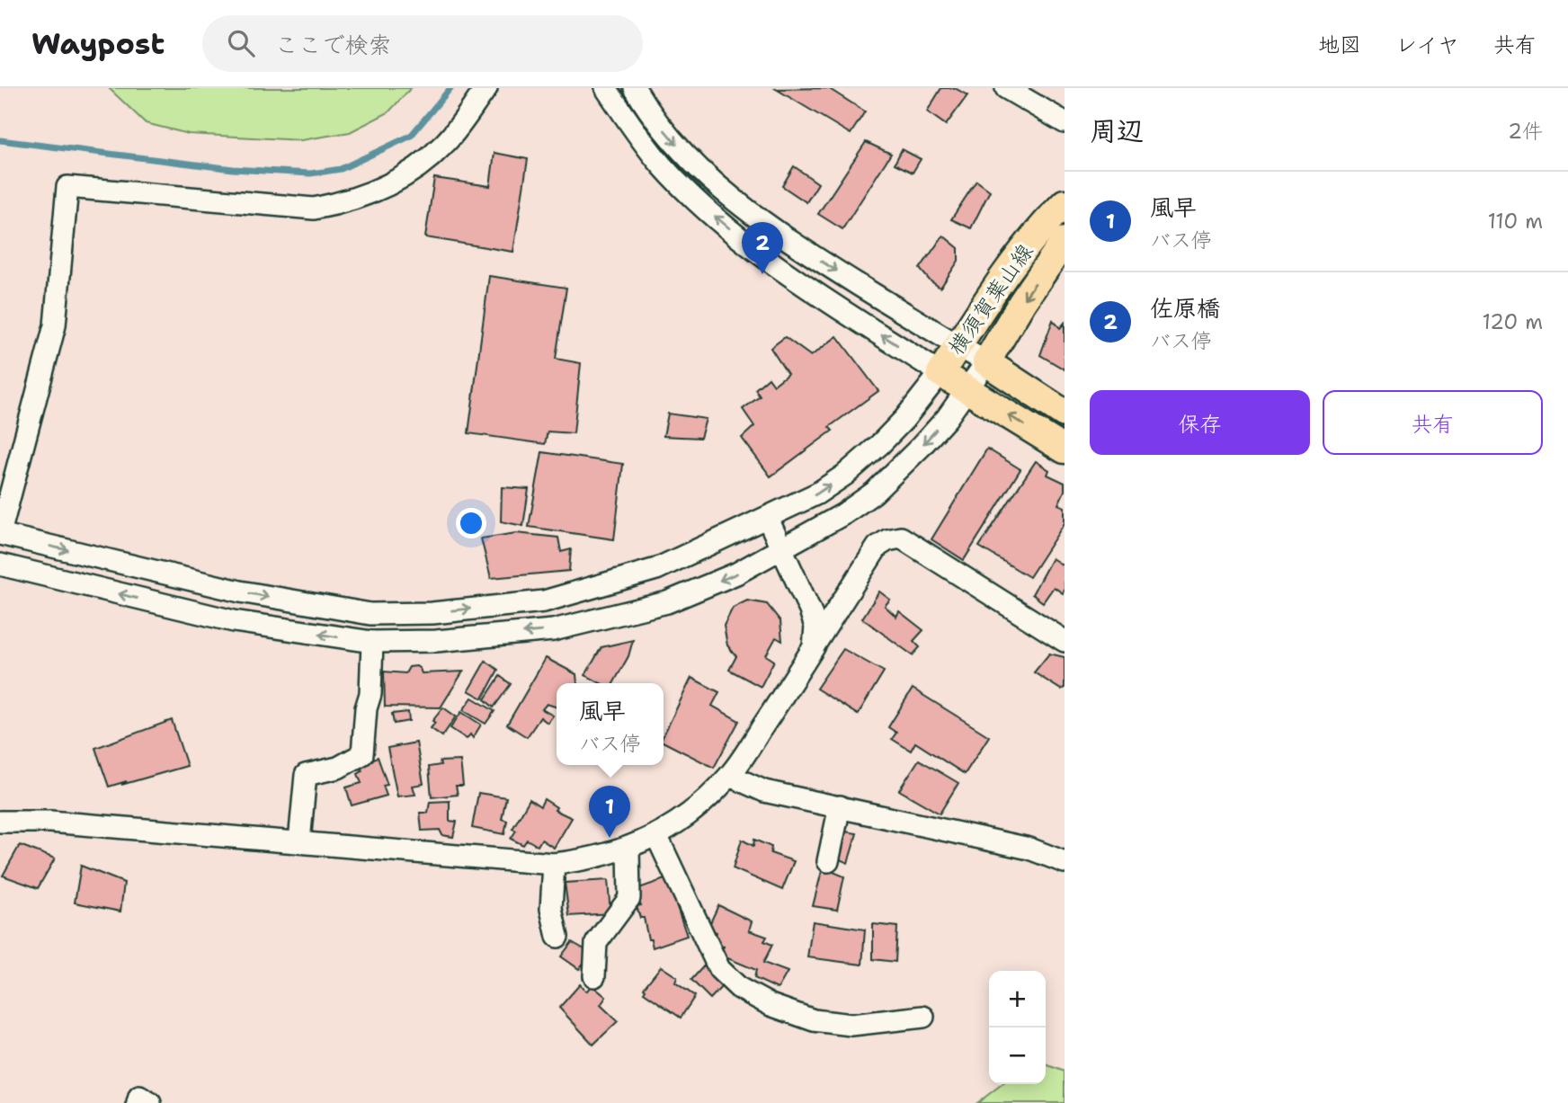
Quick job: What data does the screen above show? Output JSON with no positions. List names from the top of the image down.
{
  "streets": {
    "main road": ["横須賀葉山線"]
  },
  "page": {
    "header": "Waypost",
    "search": "ここで検索",
    "nav": ["地図", "レイヤ", "共有"],
    "heading": ["周辺", "2件"],
    "list": [
      {
        "mark": "1",
        "name": "風早",
        "note": "バス停",
        "value": "110 m"
      },
      {
        "mark": "2",
        "name": "佐原橋",
        "note": "バス停",
        "value": "120 m"
      }
    ],
    "pins": ["2", "1"],
    "buttons": ["保存", "共有"],
    "popup": ["風早", "バス停"],
    "map_buttons": ["+", "−"]
  }
}
